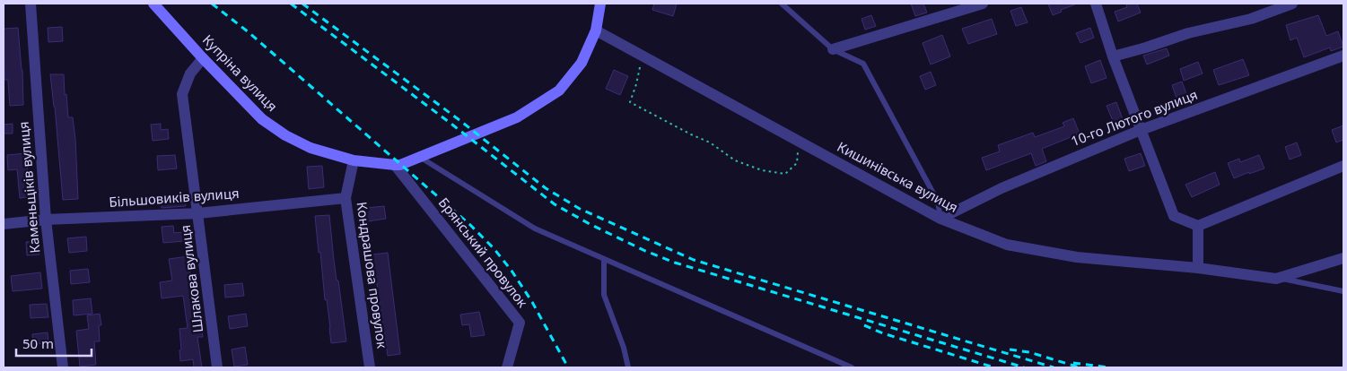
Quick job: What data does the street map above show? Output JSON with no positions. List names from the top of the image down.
{
  "streets": {
    "main road": ["Купріна вулиця"],
    "street": [
      "10-го Лютого вулиця",
      "Кишинівська вулиця",
      "Каменьщіків вулиця",
      "Більшовиків вулиця",
      "Брянський провулок",
      "Кондрашова провулок",
      "Шлакова вулиця"
    ]
  },
  "crossings": [
    ["Купріна вулиця", "Брянський провулок"],
    ["Купріна вулиця", "Кондрашова провулок"],
    ["Купріна вулиця", "Шлакова вулиця"],
    ["10-го Лютого вулиця", "Кишинівська вулиця"],
    ["Каменьщіків вулиця", "Більшовиків вулиця"],
    ["Більшовиків вулиця", "Кондрашова провулок"],
    ["Більшовиків вулиця", "Шлакова вулиця"]
  ],
  "scale_bar": "50 m"
}
